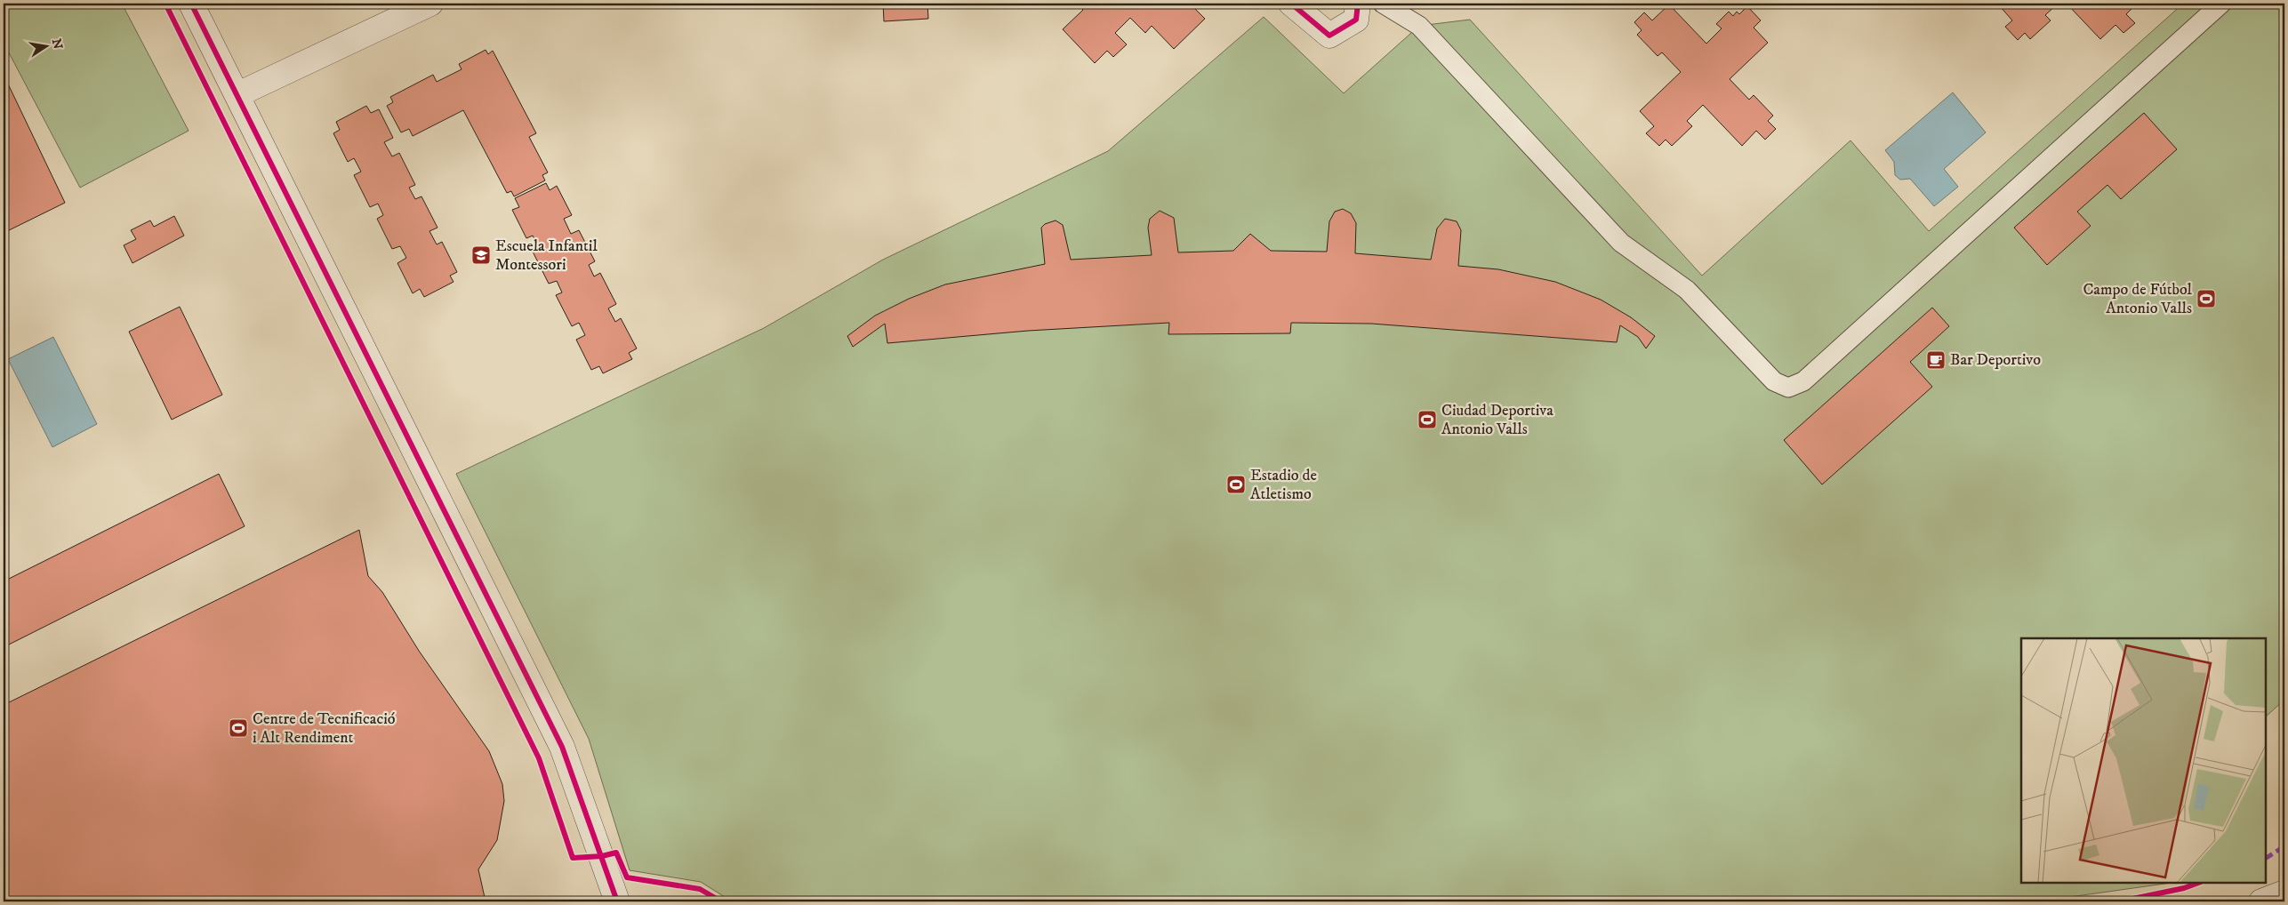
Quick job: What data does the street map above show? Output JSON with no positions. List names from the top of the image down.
{
  "places": {
    "school or university": ["Escuela Infantil Montessori"],
    "sports": [
      "Campo de Fútbol Antonio Valls",
      "Ciudad Deportiva Antonio Valls",
      "Estadio de Atletismo",
      "Centre de Tecnificació i Alt Rendiment"
    ],
    "cafe": ["Bar Deportivo"]
  },
  "north": "right"
}
